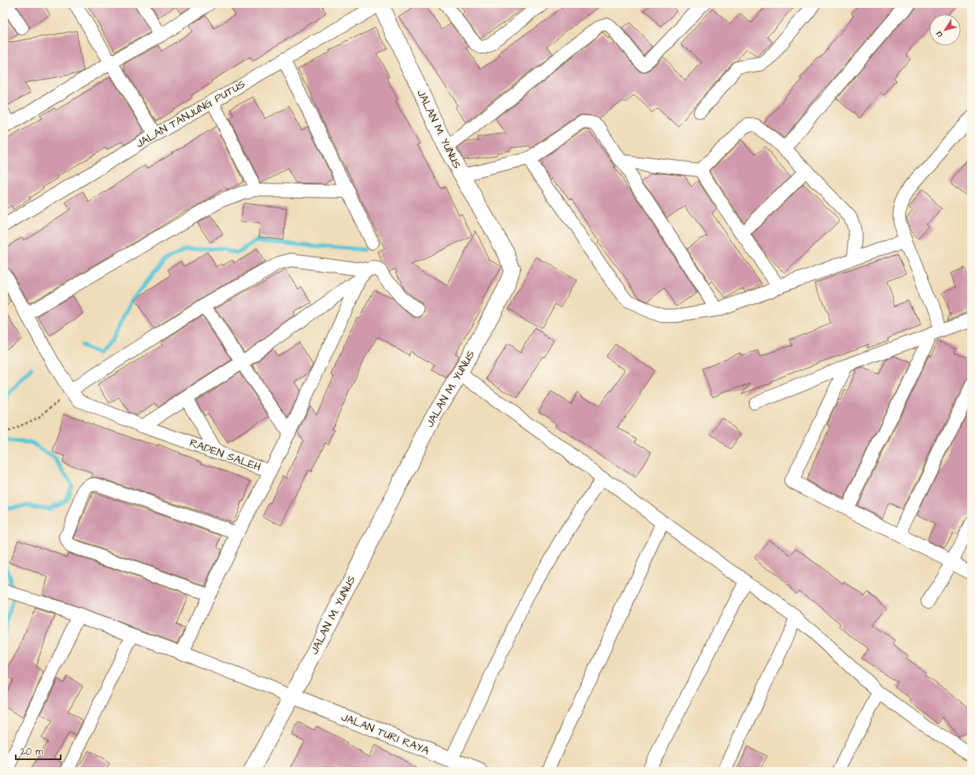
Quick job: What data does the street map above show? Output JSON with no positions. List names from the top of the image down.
{
  "streets": {
    "street": [
      "JALAN TANJUNG PUTUS",
      "JALAN M. YUNUS",
      "RADEN SALEH",
      "JALAN TURI RAYA"
    ]
  },
  "crossings": [
    ["JALAN TANJUNG PUTUS", "JALAN M. YUNUS"],
    ["JALAN M. YUNUS", "JALAN TURI RAYA"]
  ],
  "scale_bar": "20 m",
  "north": "bottom left"
}
